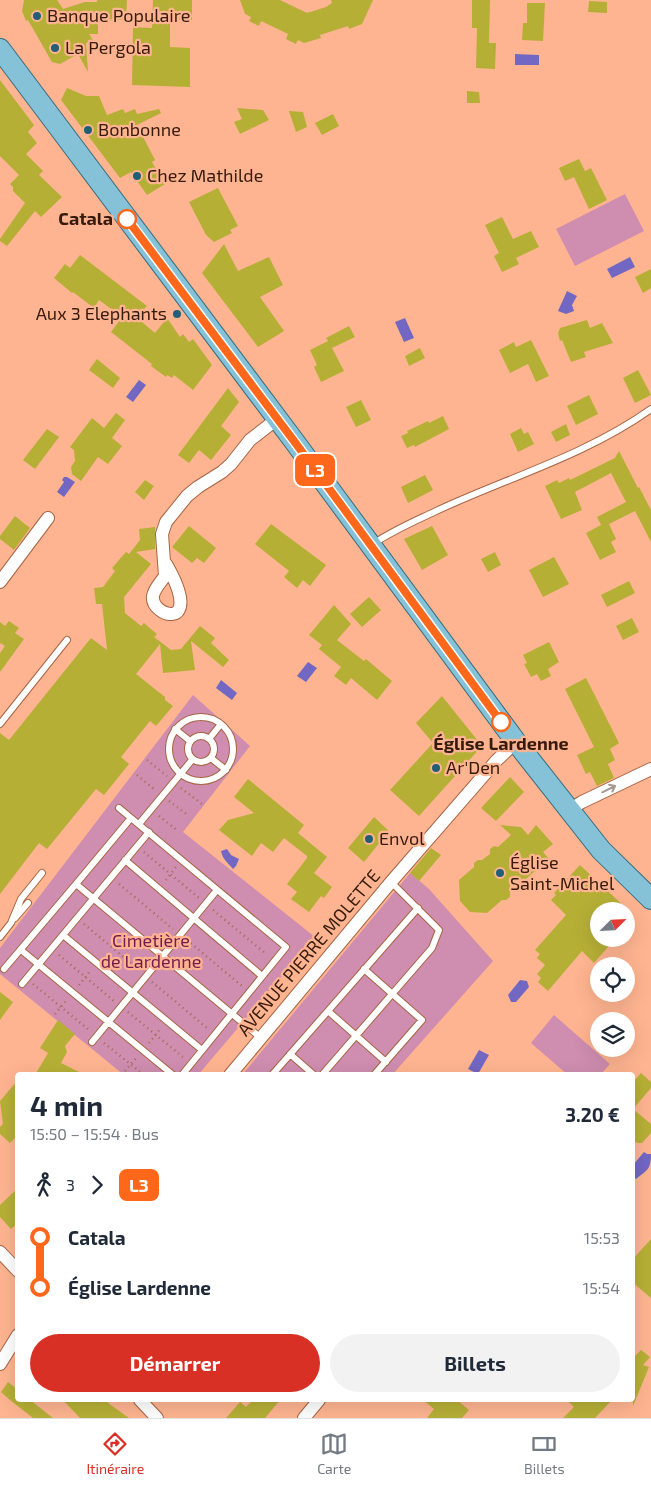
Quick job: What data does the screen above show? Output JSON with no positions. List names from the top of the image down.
{
  "streets": {
    "street": ["AVENUE PIERRE MOLETTE"]
  },
  "parks": ["Cimetière de Lardenne"],
  "places": [
    "Banque Populaire",
    "La Pergola",
    "Bonbonne",
    "Chez Mathilde",
    "Catala",
    "Aux 3 Elephants",
    "Église Lardenne",
    "Ar'Den",
    "Envol",
    "Église Saint-Michel"
  ],
  "lines": ["bus line L3"],
  "north": "top right",
  "page": {
    "on_map": "L3",
    "heading": ["4 min", "15:50 – 15:54 · Bus", "3.20 €"],
    "legs": ["3", "L3"],
    "list": [
      {
        "name": "Catala",
        "value": "15:53"
      },
      {
        "name": "Église Lardenne",
        "value": "15:54"
      }
    ],
    "buttons": ["Démarrer", "Billets"],
    "tabs": ["Itinéraire", "Carte", "Billets"]
  }
}
